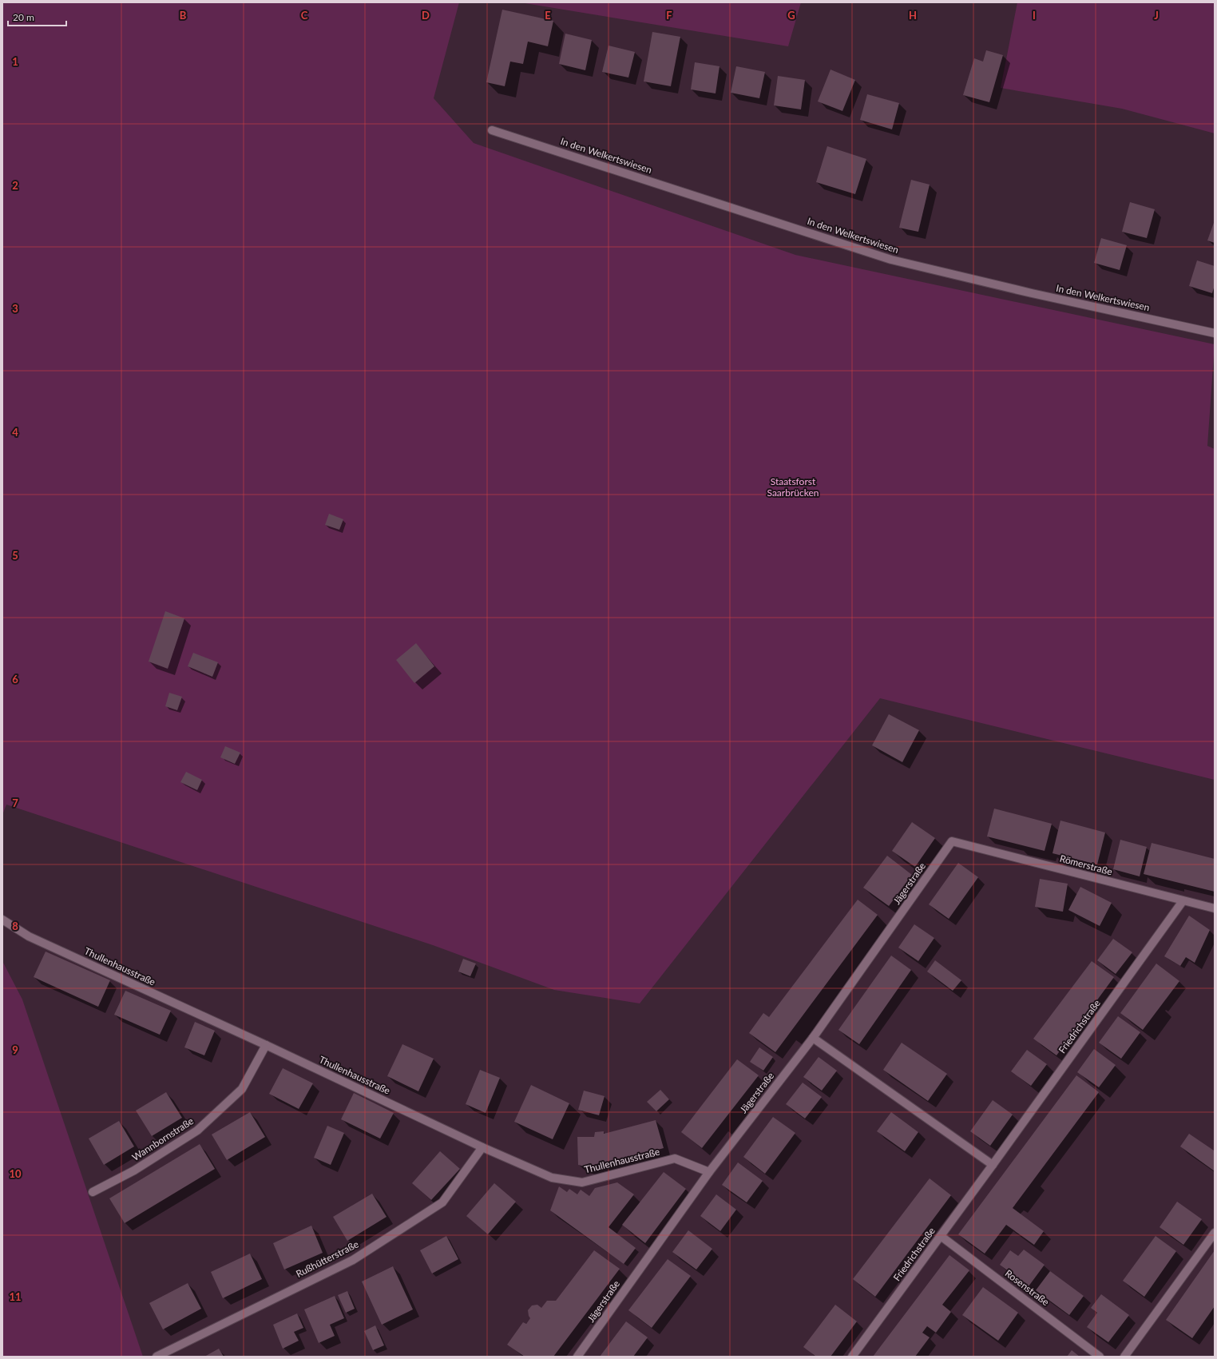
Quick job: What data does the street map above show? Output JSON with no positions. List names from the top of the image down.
{
  "streets": {
    "street": [
      "In den Welkertswiesen",
      "Römerstraße",
      "Jägerstraße",
      "Thullenhausstraße",
      "Friedrichstraße",
      "Wannbornstraße",
      "Rußhütterstraße",
      "Rosenstraße"
    ]
  },
  "crossings": [
    ["Römerstraße", "Jägerstraße"],
    ["Römerstraße", "Friedrichstraße"],
    ["Jägerstraße", "Thullenhausstraße"],
    ["Thullenhausstraße", "Wannbornstraße"],
    ["Thullenhausstraße", "Rußhütterstraße"],
    ["Friedrichstraße", "Rosenstraße"]
  ],
  "parks": ["Staatsforst Saarbrücken"],
  "scale_bar": "20 m",
  "grid": {
    "columns": [
      "B",
      "C",
      "D",
      "E",
      "F",
      "G",
      "H",
      "I",
      "J"
    ],
    "rows": [
      "1",
      "2",
      "3",
      "4",
      "5",
      "6",
      "7",
      "8",
      "9",
      "10",
      "11"
    ]
  }
}
